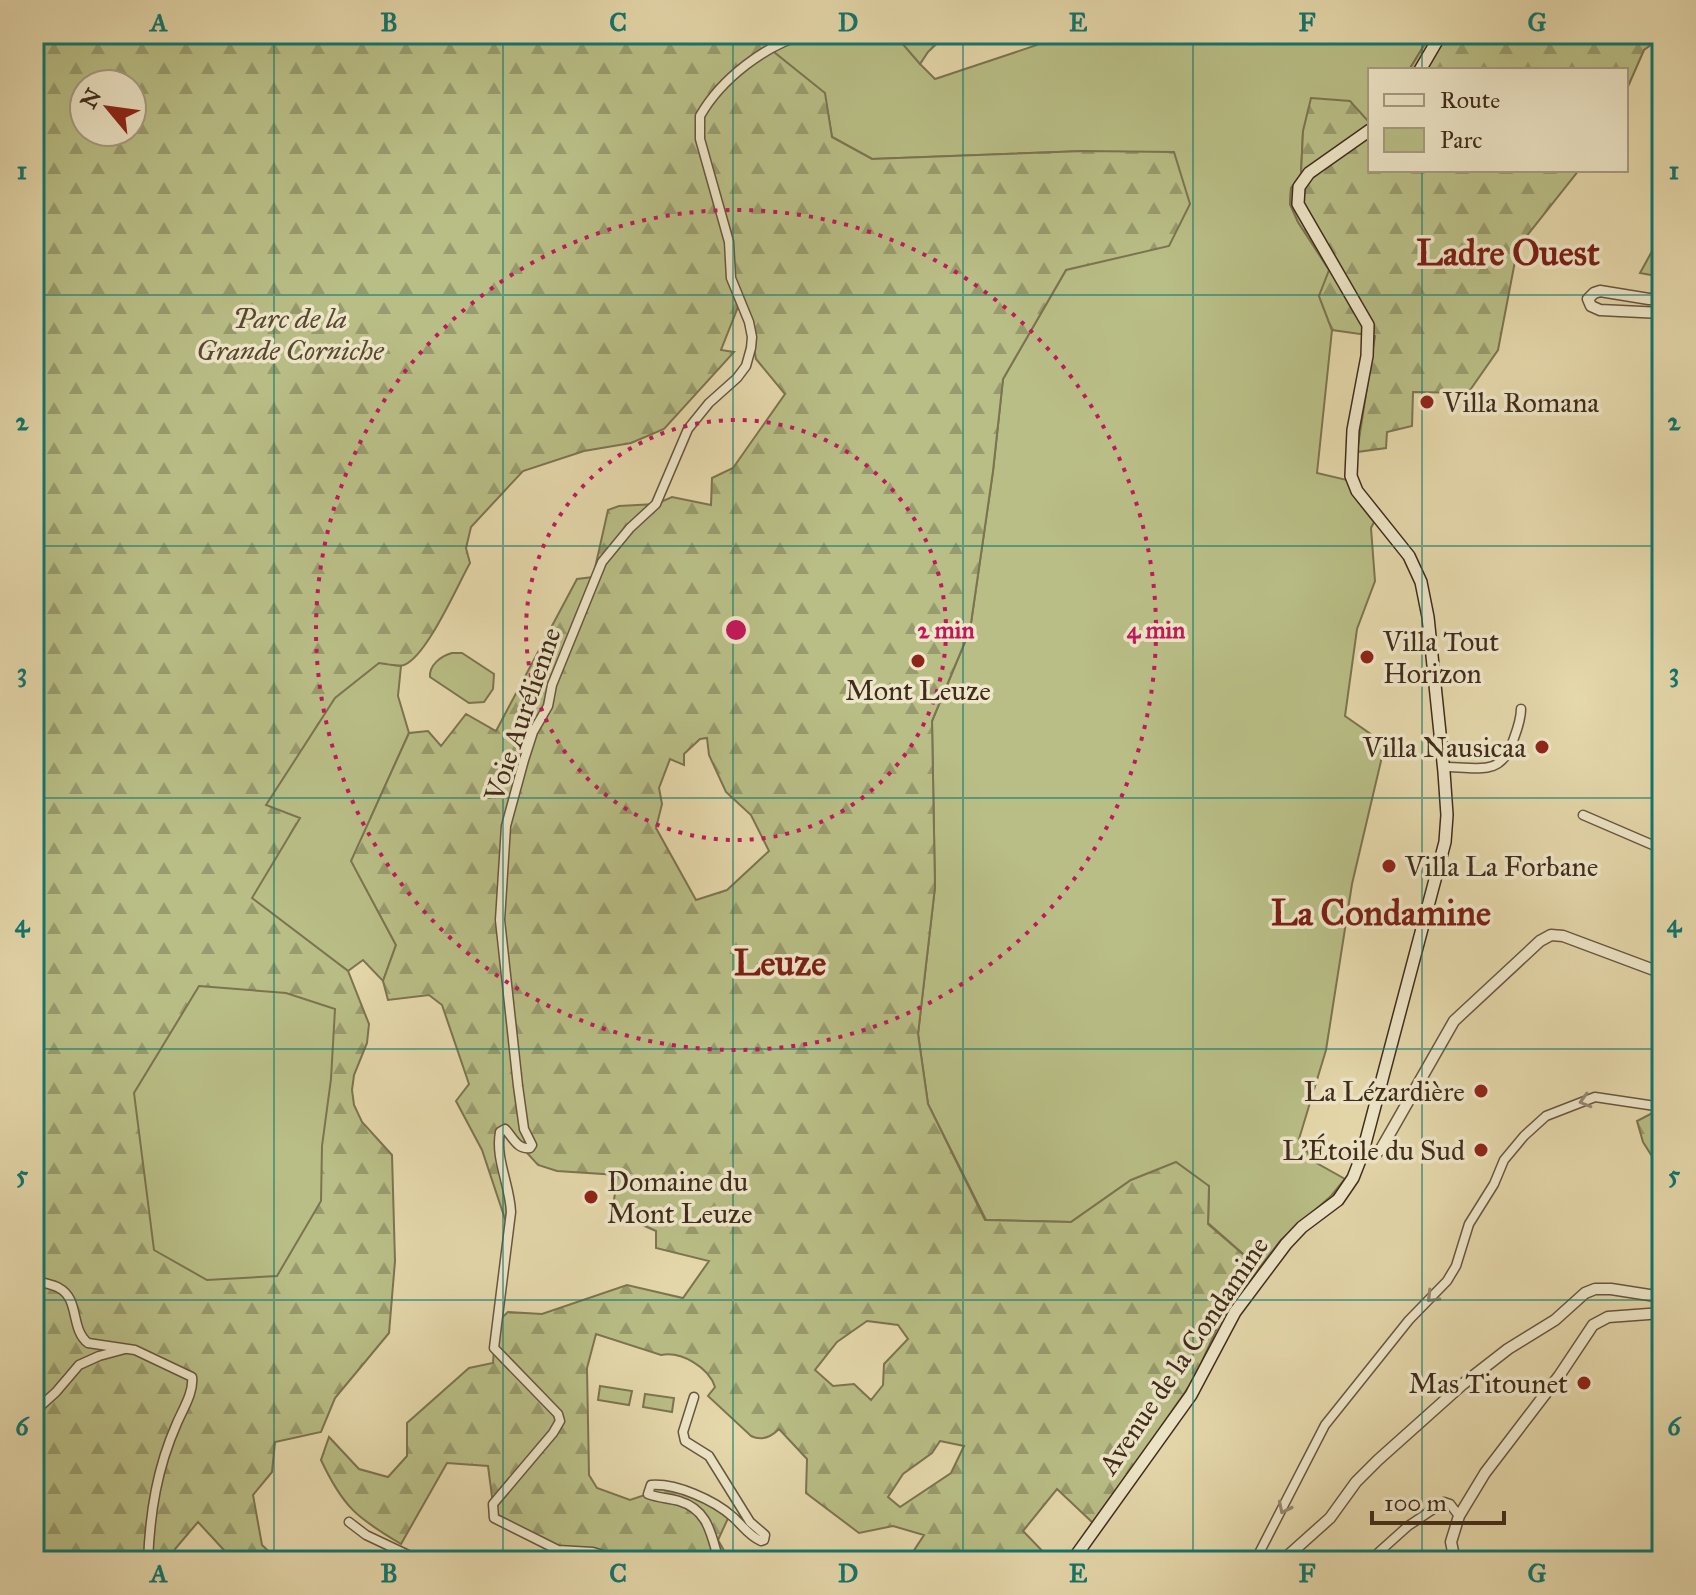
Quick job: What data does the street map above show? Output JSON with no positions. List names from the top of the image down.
{
  "streets": {
    "main road": ["Avenue de la Condamine"],
    "street": ["Voie Aurélienne"]
  },
  "districts": ["Ladre Ouest", "La Condamine", "Leuze"],
  "parks": ["Parc de la Grande Corniche"],
  "places": [
    "Villa Romana",
    "Villa Tout Horizon",
    "Mont Leuze",
    "Villa Nausicaa",
    "Villa La Forbane",
    "La Lézardière",
    "L'Étoile du Sud",
    "Domaine du Mont Leuze",
    "Mas Titounet"
  ],
  "legend": ["Route", "Parc"],
  "scale_bar": "100 m",
  "north": "top left",
  "grid": {
    "columns": [
      "A",
      "B",
      "C",
      "D",
      "E",
      "F",
      "G"
    ],
    "rows": [
      "1",
      "2",
      "3",
      "4",
      "5",
      "6"
    ]
  },
  "rings": ["2 min", "4 min"]
}
